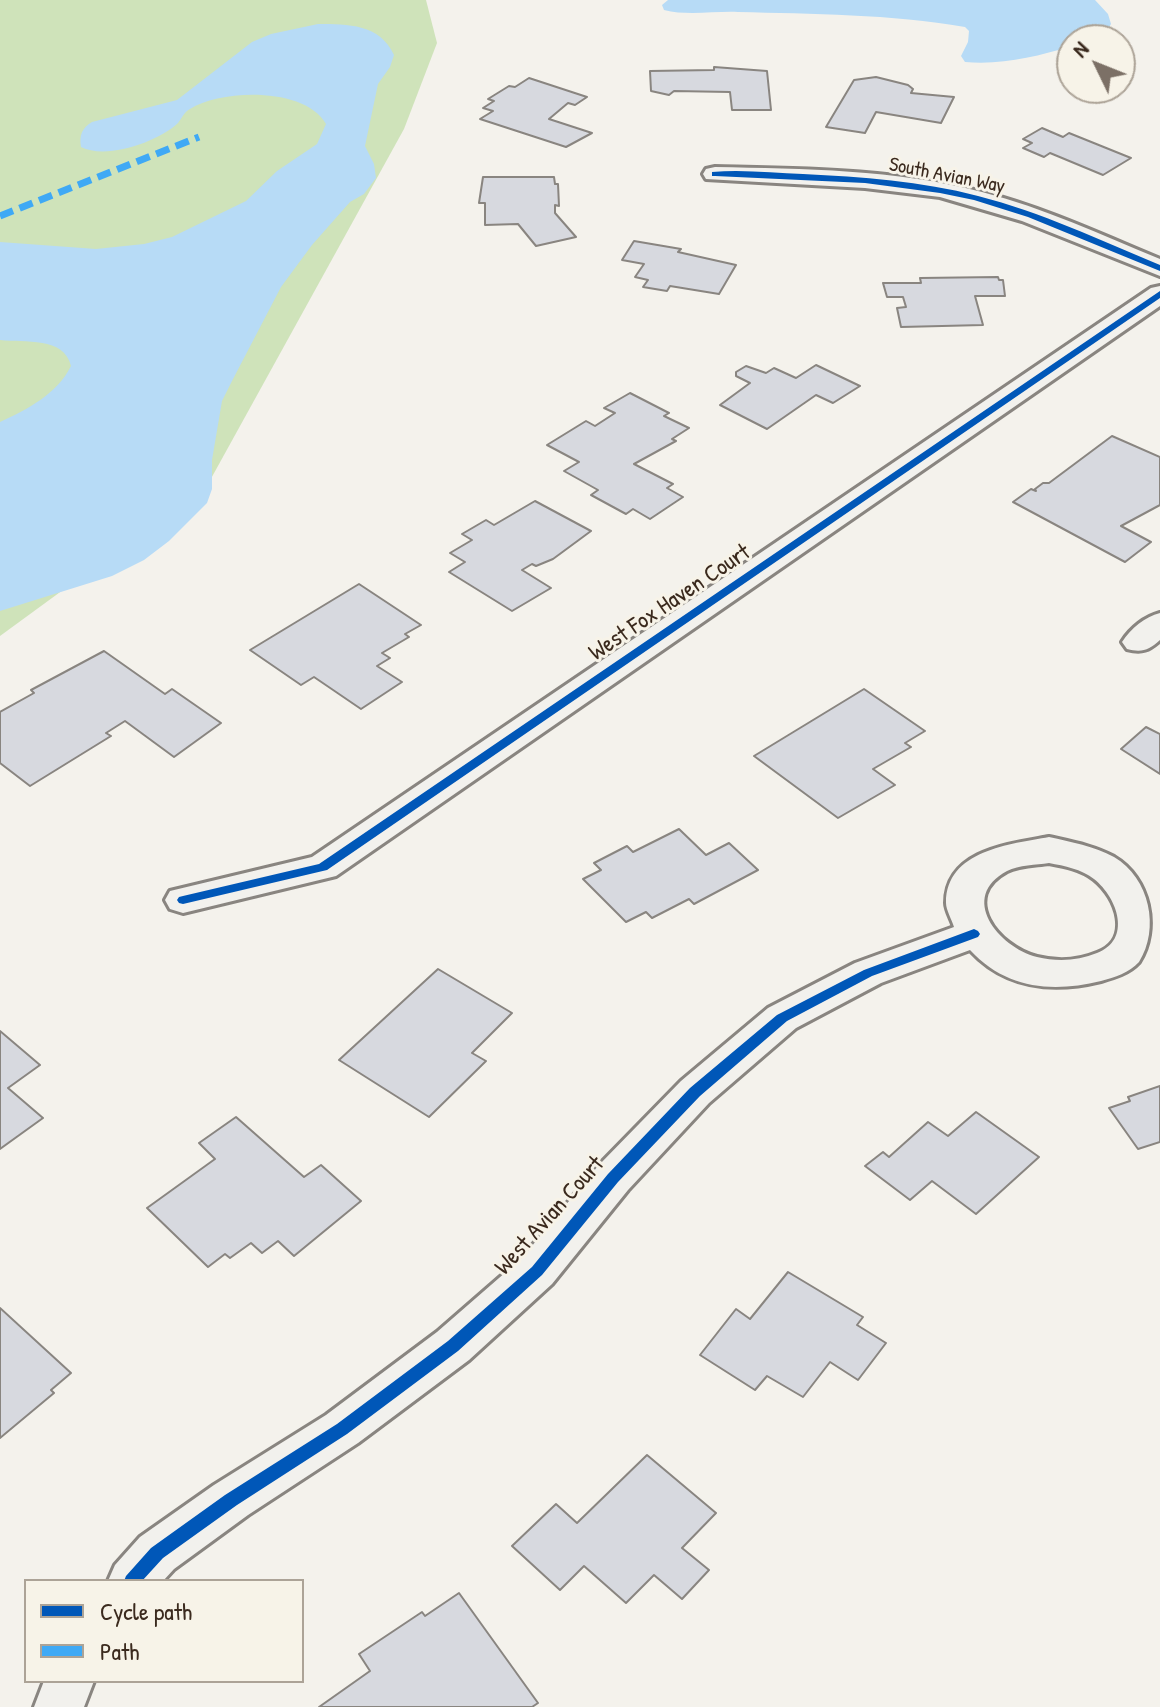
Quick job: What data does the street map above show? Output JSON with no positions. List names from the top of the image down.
{
  "streets": {
    "street": ["South Avian Way", "West Fox Haven Court", "West Avian Court"]
  },
  "legend": ["Cycle path", "Path"],
  "north": "top left"
}
